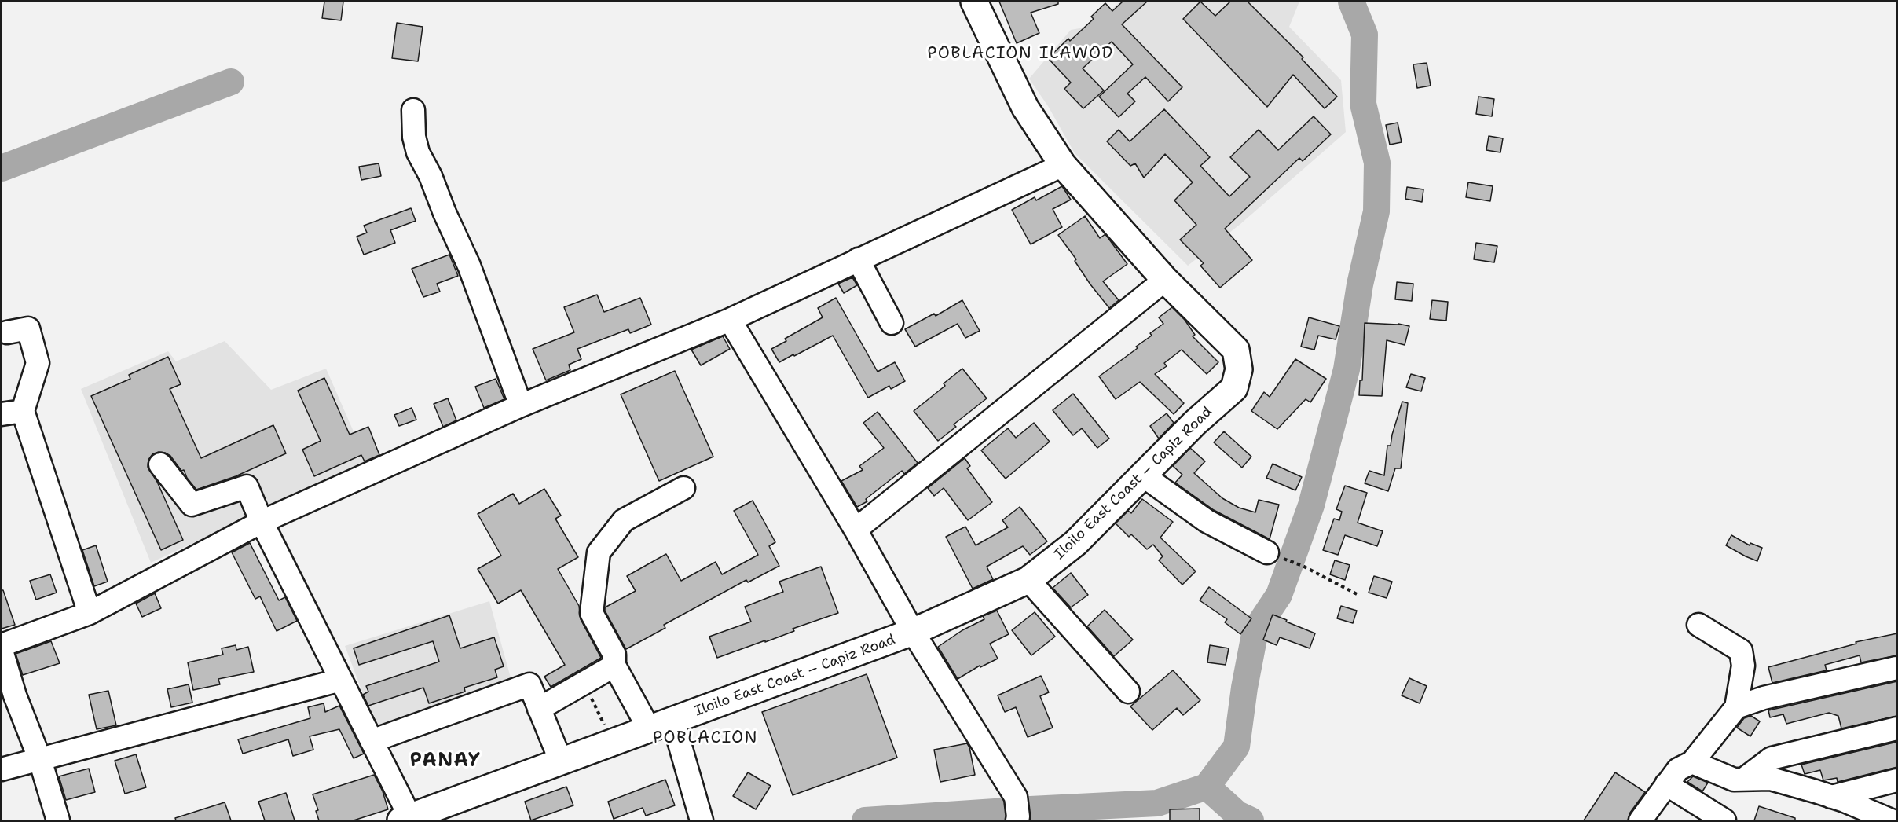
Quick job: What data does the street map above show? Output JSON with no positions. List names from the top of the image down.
{
  "streets": {
    "main road": ["Iloilo East Coast – Capiz Road"]
  },
  "districts": ["POBLACION ILAWOD", "POBLACION", "PANAY"]
}
